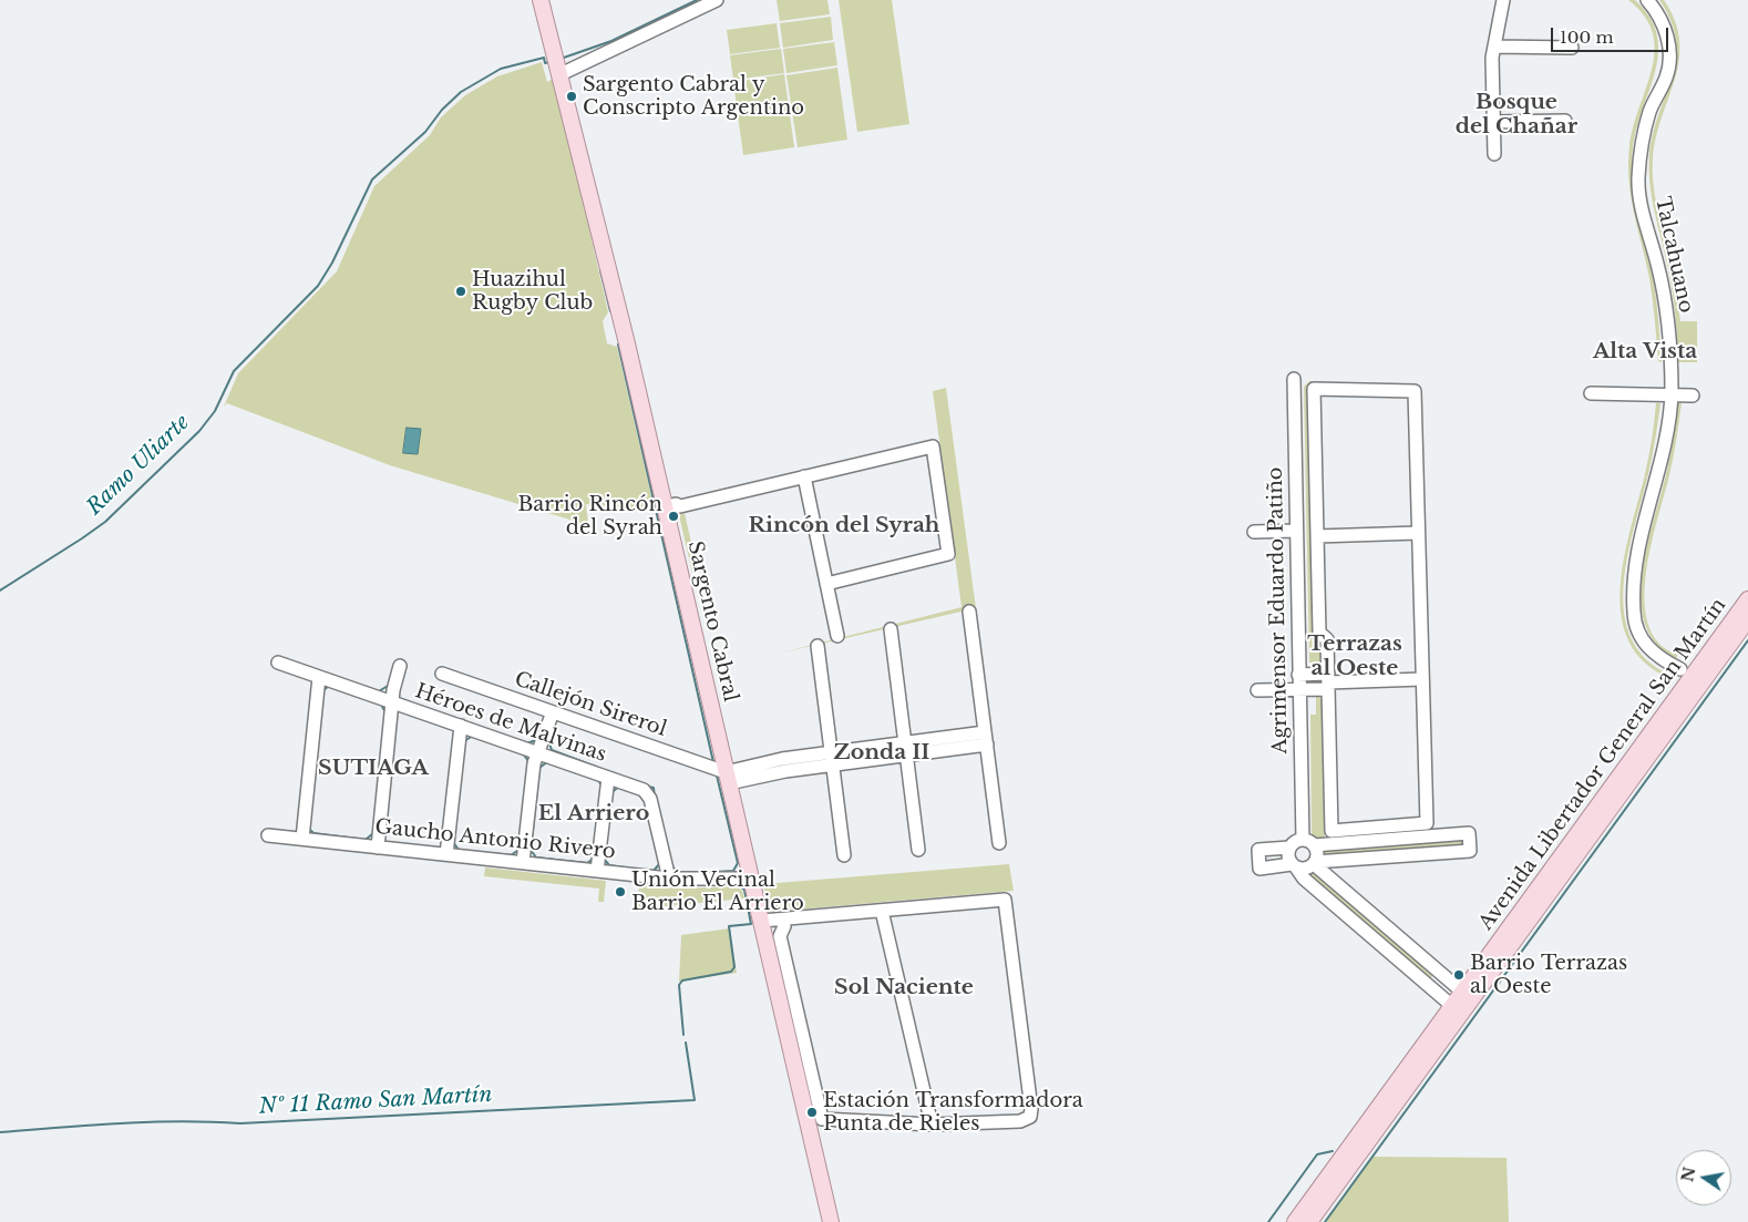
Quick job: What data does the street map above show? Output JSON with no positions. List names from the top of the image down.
{
  "streets": {
    "main road": ["Sargento Cabral", "Avenida Libertador General San Martín"],
    "street": [
      "Talcahuano",
      "Agrimensor Eduardo Patiño",
      "Callejón Sirerol",
      "Héroes de Malvinas",
      "Gaucho Antonio Rivero"
    ]
  },
  "crossings": [
    ["Sargento Cabral", "Callejón Sirerol"],
    ["Sargento Cabral", "Gaucho Antonio Rivero"],
    ["Héroes de Malvinas", "Gaucho Antonio Rivero"]
  ],
  "districts": [
    "Bosque del Chañar",
    "Alta Vista",
    "Rincón del Syrah",
    "Terrazas al Oeste",
    "Zonda II",
    "SUTIAGA",
    "El Arriero",
    "Sol Naciente"
  ],
  "water": ["Ramo Uliarte", "Nº 11 Ramo San Martín"],
  "places": [
    "Sargento Cabral y Conscripto Argentino",
    "Huazihul Rugby Club",
    "Barrio Rincón del Syrah",
    "Unión Vecinal Barrio El Arriero",
    "Barrio Terrazas al Oeste",
    "Estación Transformadora Punta de Rieles"
  ],
  "scale_bar": "100 m",
  "north": "left"
}
